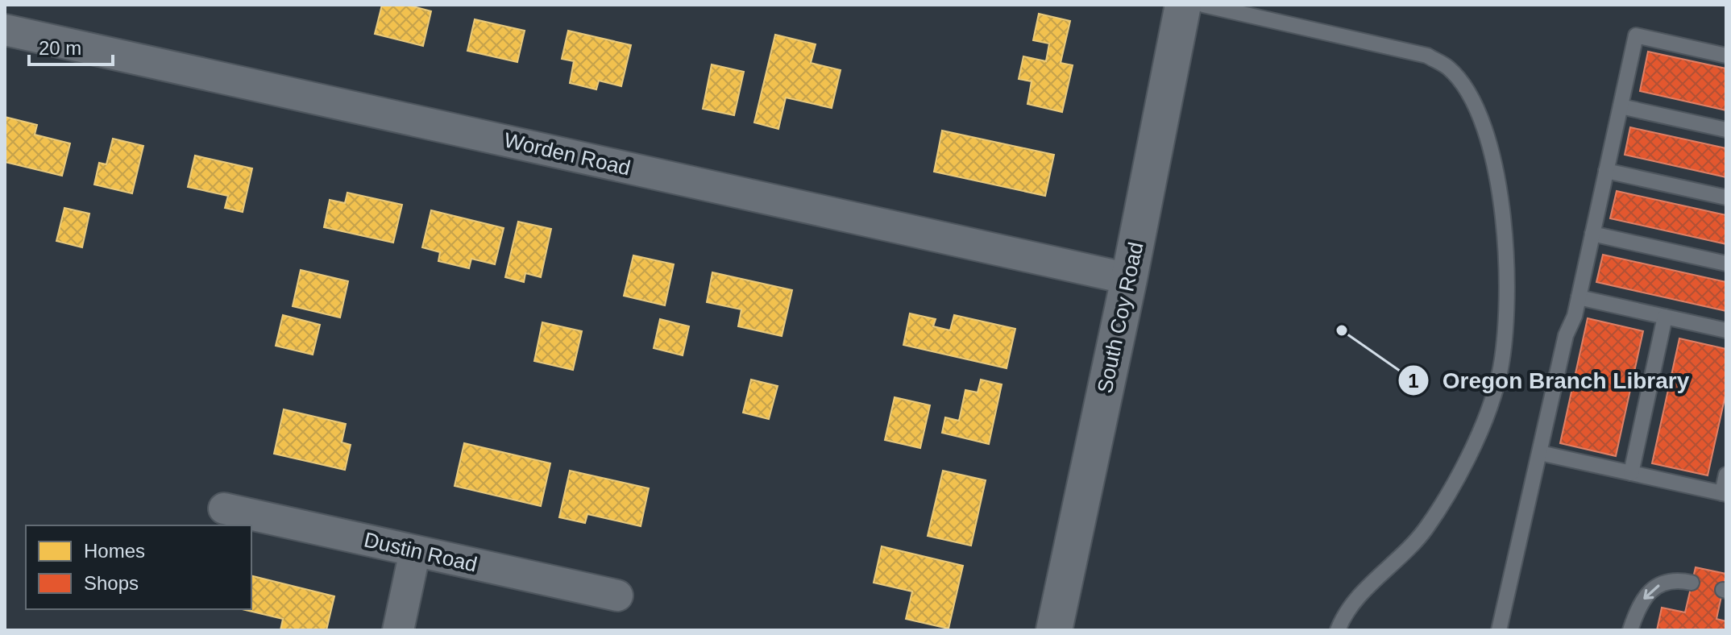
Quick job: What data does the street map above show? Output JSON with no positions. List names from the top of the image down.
{
  "streets": {
    "street": ["Worden Road", "South Coy Road", "Dustin Road"]
  },
  "crossings": [
    ["Worden Road", "South Coy Road"]
  ],
  "places": ["Oregon Branch Library"],
  "legend": ["Homes", "Shops"],
  "scale_bar": "20 m"
}
